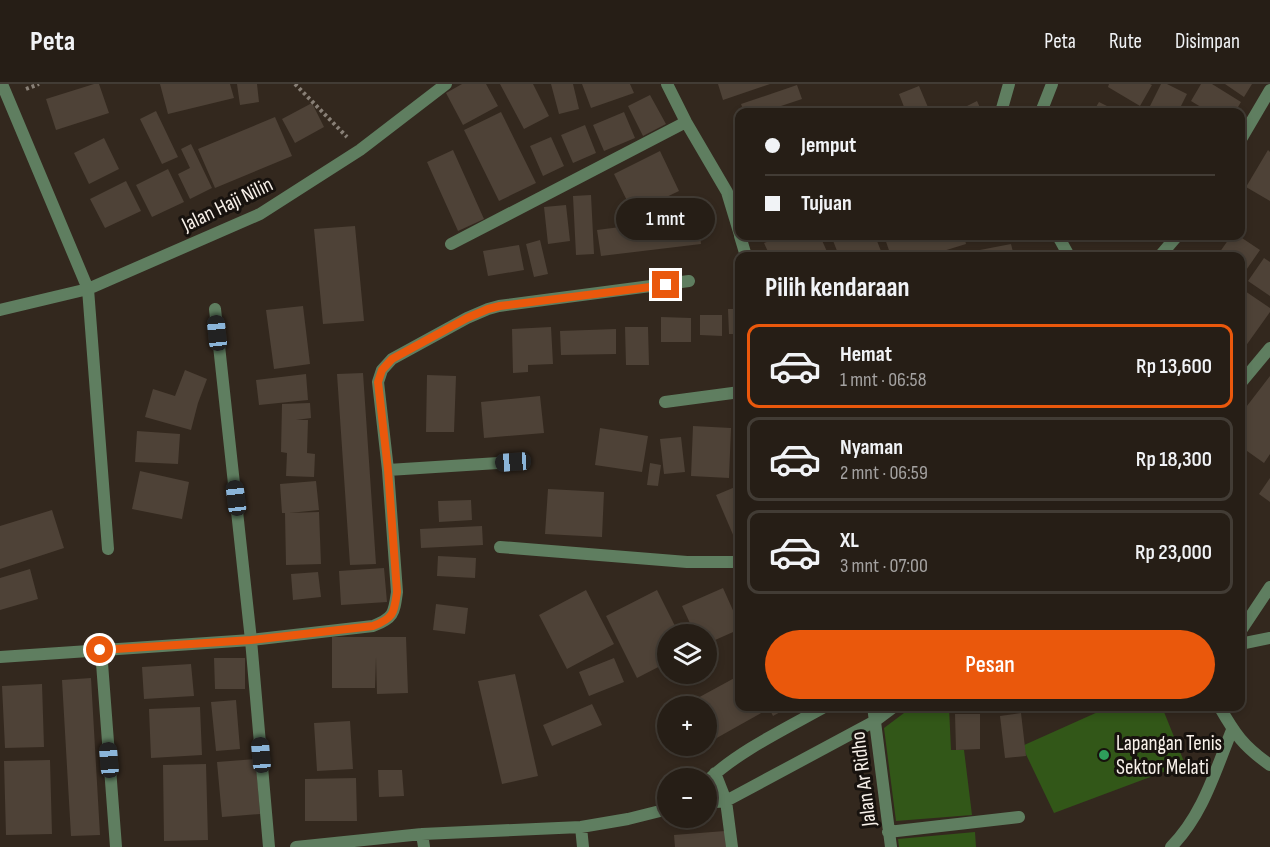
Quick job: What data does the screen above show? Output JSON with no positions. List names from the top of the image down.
{
  "streets": {
    "street": ["Jalan Haji Nilin", "Jalan Ar Ridho"]
  },
  "places": ["Lapangan Tenis Sektor Melati"],
  "page": {
    "header": "Peta",
    "nav": ["Peta", "Rute", "Disimpan"],
    "banner": ["Jemput", "Tujuan"],
    "bubble": "1 mnt",
    "heading": "Pilih kendaraan",
    "list": [
      {
        "name": "Hemat",
        "note": "1 mnt · 06:58",
        "value": "Rp 13,600"
      },
      {
        "name": "Nyaman",
        "note": "2 mnt · 06:59",
        "value": "Rp 18,300"
      },
      {
        "name": "XL",
        "note": "3 mnt · 07:00",
        "value": "Rp 23,000"
      }
    ],
    "buttons": "Pesan",
    "map_buttons": ["+", "−"]
  }
}
